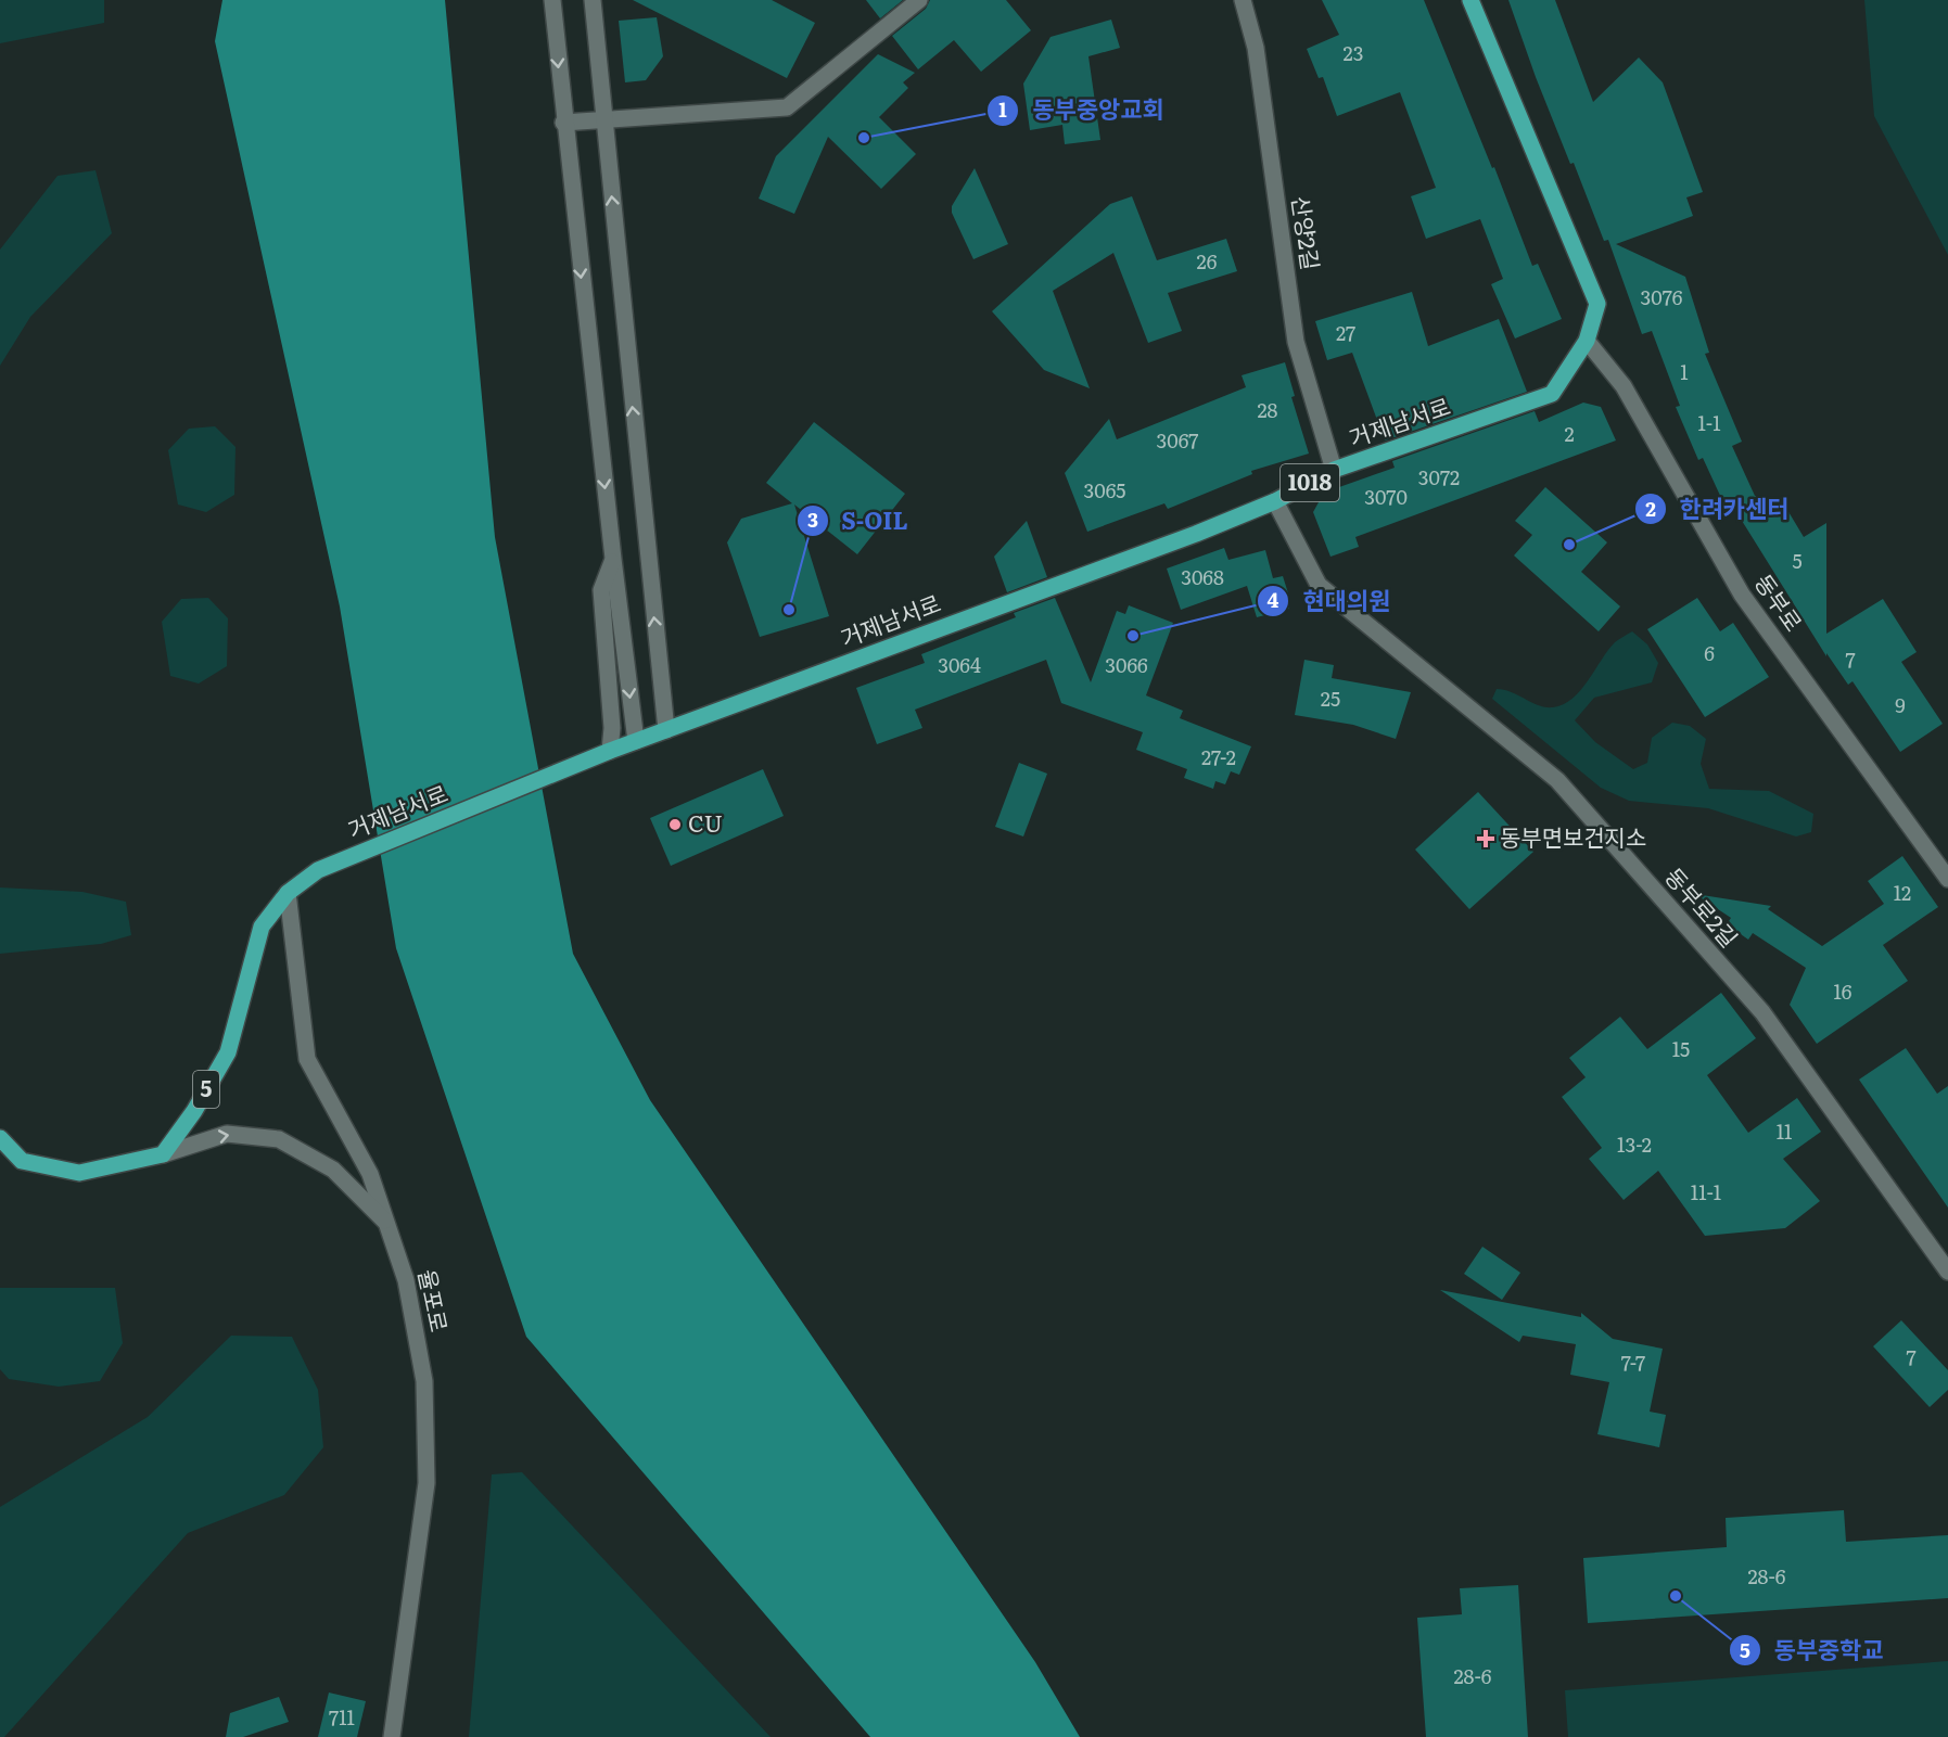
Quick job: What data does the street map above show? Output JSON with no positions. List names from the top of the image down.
{
  "streets": {
    "main road": ["거제남서로", "1018", "5"],
    "street": [
      "산양2길",
      "동부로",
      "동부로2길",
      "율포로"
    ]
  },
  "crossings": [
    ["산양2길", "거제남서로"],
    ["거제남서로", "동부로"],
    ["거제남서로", "동부로2길"],
    ["거제남서로", "율포로"]
  ],
  "places": {
    "other": [
      "동부중앙교회",
      "한려카센터",
      "S-OIL",
      "현대의원",
      "CU",
      "동부중학교"
    ],
    "health": ["동부면보건지소"]
  },
  "house_numbers": [
    "23",
    "26",
    "3076",
    "27",
    "1",
    "28",
    "1-1",
    "2",
    "3067",
    "3072",
    "3065",
    "3070",
    "5",
    "3068",
    "6",
    "7",
    "3064",
    "3066",
    "25",
    "9",
    "27-2",
    "12",
    "16",
    "15",
    "11",
    "13-2",
    "11-1",
    "7",
    "7-7",
    "28-6",
    "28-6",
    "711"
  ]
}
